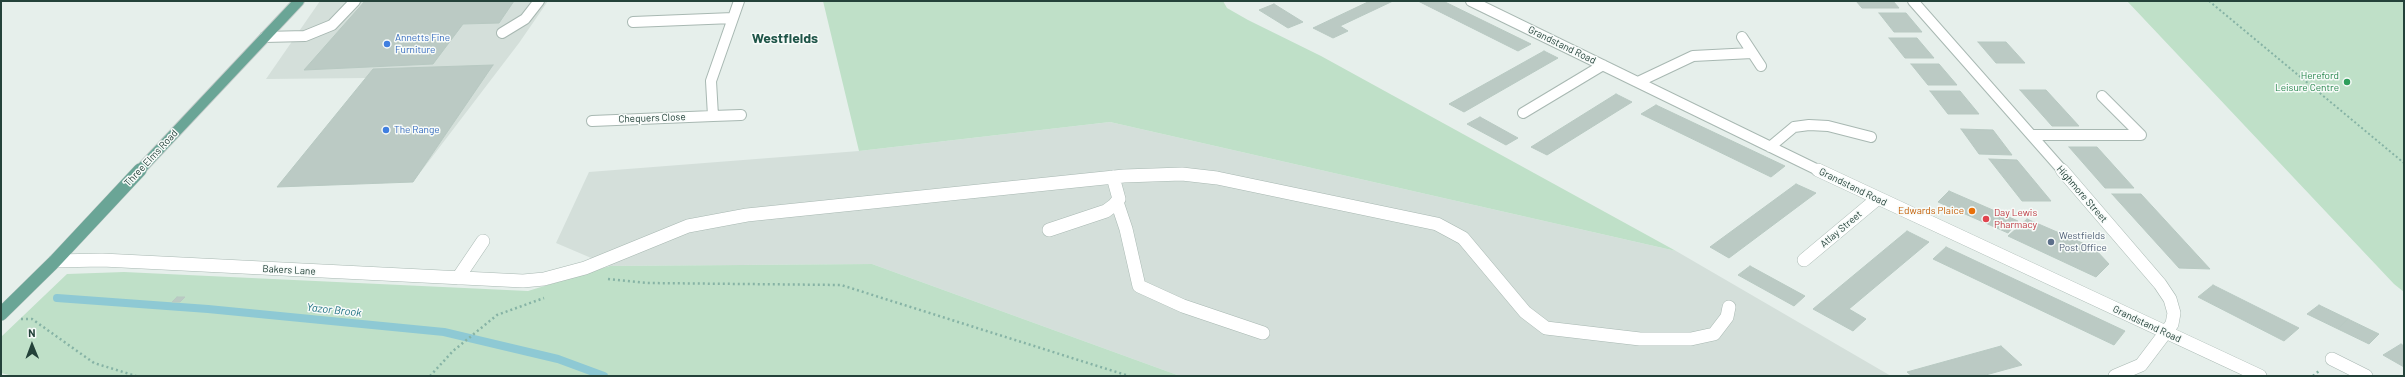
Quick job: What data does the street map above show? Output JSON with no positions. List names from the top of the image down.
{
  "streets": {
    "main road": ["Three Elms Road"],
    "street": [
      "Grandstand Road",
      "Chequers Close",
      "Highmore Street",
      "Atlay Street",
      "Bakers Lane"
    ]
  },
  "crossings": [
    ["Grandstand Road", "Highmore Street"],
    ["Grandstand Road", "Atlay Street"],
    ["Three Elms Road", "Bakers Lane"]
  ],
  "districts": ["Westfields"],
  "water": ["Yazor Brook"],
  "places": [
    "Annetts Fine Furniture",
    "Hereford Leisure Centre",
    "The Range",
    "Edwards Plaice",
    "Day Lewis Pharmacy",
    "Westfields Post Office"
  ],
  "north": "top"
}
